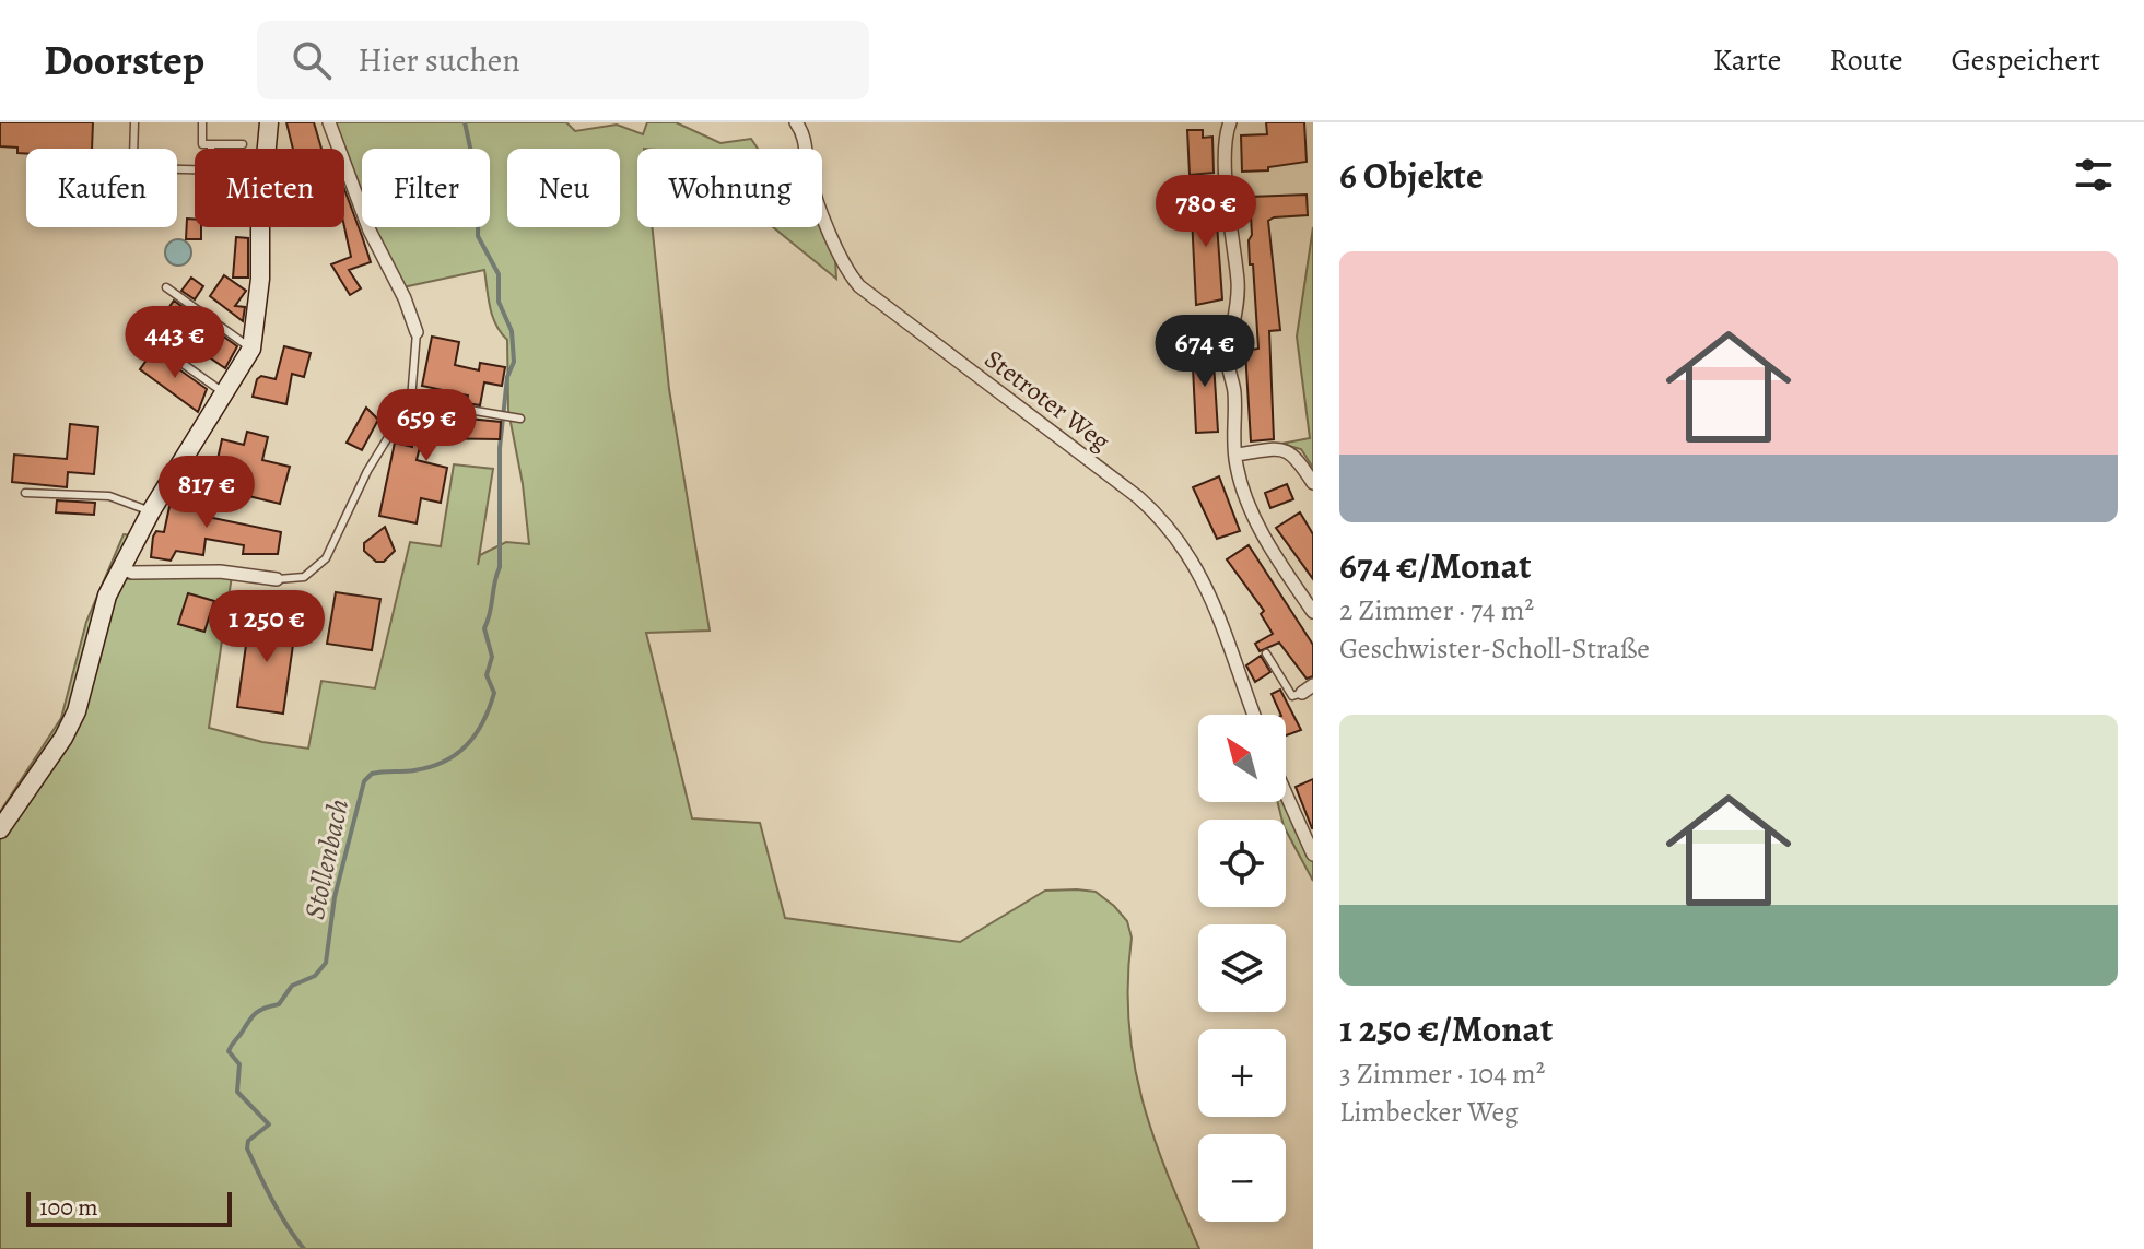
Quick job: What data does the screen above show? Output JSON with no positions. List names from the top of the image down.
{
  "streets": {
    "street": ["Stetroter Weg"]
  },
  "water": ["Stollenbach"],
  "scale_bar": "100 m",
  "north": "top left",
  "page": {
    "header": "Doorstep",
    "search": "Hier suchen",
    "nav": ["Karte", "Route", "Gespeichert"],
    "heading": "6 Objekte",
    "chip": [
      "Kaufen",
      "Mieten",
      "Filter",
      "Neu",
      "Wohnung"
    ],
    "price": [
      "780 €",
      "443 €",
      "674 €",
      "659 €",
      "817 €",
      "1 250 €"
    ],
    "list": [
      {
        "name": "674 €/Monat",
        "note": "2 Zimmer · 74 m² · Geschwister-Scholl-Straße"
      },
      {
        "name": "1 250 €/Monat",
        "note": "3 Zimmer · 104 m² · Limbecker Weg"
      }
    ],
    "map_buttons": ["+", "−"],
    "scale": "100 m"
  }
}
